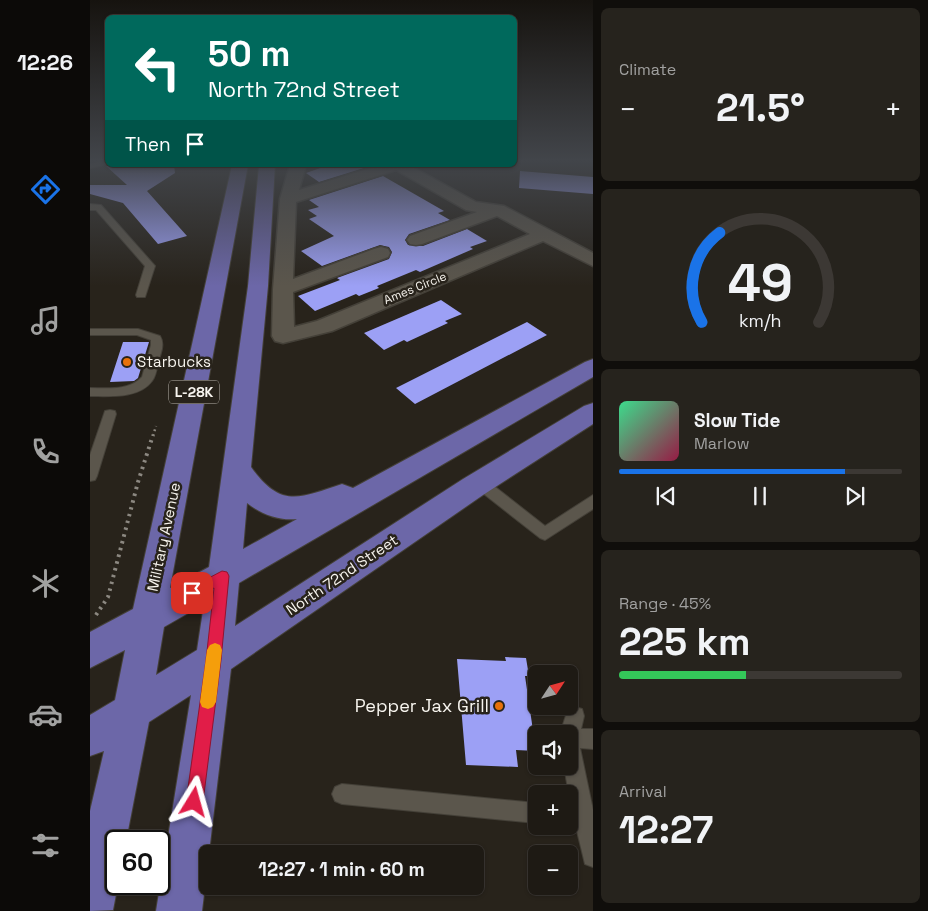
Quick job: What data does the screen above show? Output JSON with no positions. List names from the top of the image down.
{
  "streets": {
    "main road": ["L-28K", "Military Avenue", "North 72nd Street"],
    "street": ["Ames Circle"]
  },
  "crossings": [
    ["Military Avenue", "North 72nd Street"]
  ],
  "places": ["Starbucks", "Pepper Jax Grill"],
  "north": "top right",
  "page": {
    "tabs": "12:26",
    "tile": [
      "Climate",
      ["Range · 45%", "225 km"],
      ["Arrival", "12:27"]
    ],
    "turn": ["50 m", "North 72nd Street"],
    "heat": ["−", "21.5°", "+"],
    "then": "Then",
    "song": ["Slow Tide", "Marlow"],
    "map_buttons": ["+", "−"],
    "limit": "60",
    "trip": "12:27 · 1 min · 60 m",
    "gauge": ["49", "km/h"]
  }
}
